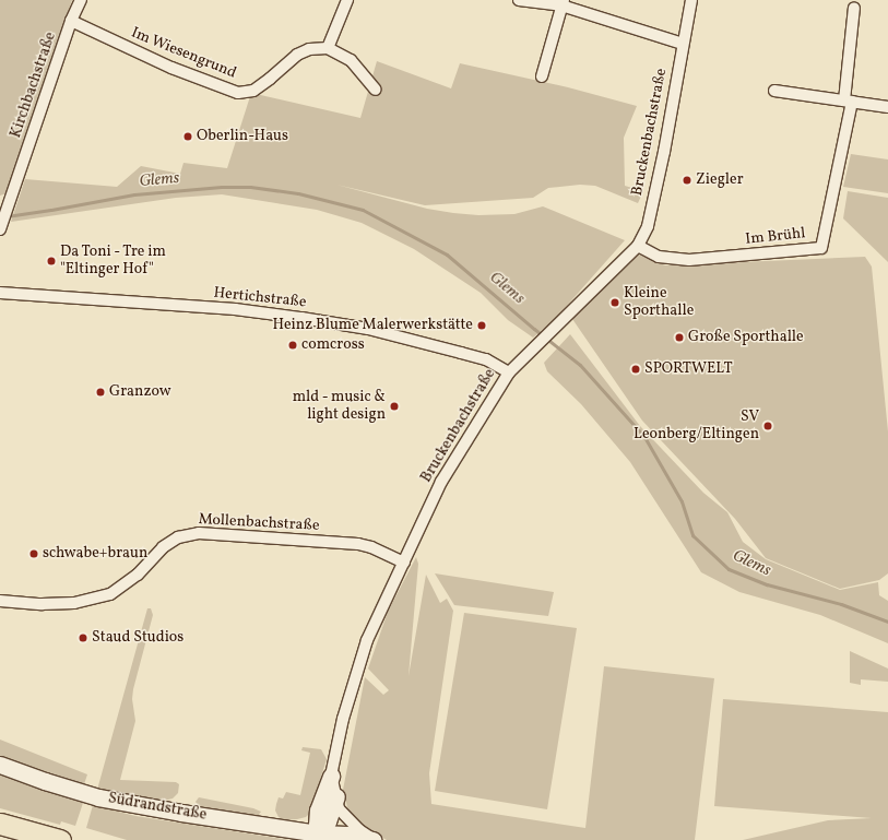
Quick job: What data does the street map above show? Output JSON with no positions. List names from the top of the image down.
{
  "streets": {
    "main road": ["Südrandstraße"],
    "street": [
      "Im Wiesengrund",
      "Kirchbachstraße",
      "Bruckenbachstraße",
      "Im Brühl",
      "Hertichstraße",
      "Mollenbachstraße"
    ]
  },
  "crossings": [
    ["Im Wiesengrund", "Kirchbachstraße"],
    ["Bruckenbachstraße", "Im Brühl"],
    ["Bruckenbachstraße", "Hertichstraße"],
    ["Bruckenbachstraße", "Mollenbachstraße"],
    ["Bruckenbachstraße", "Südrandstraße"]
  ],
  "water": ["Glems"],
  "places": [
    "Oberlin-Haus",
    "Ziegler",
    "Da Toni - Tre im \"Eltinger Hof\"",
    "Kleine Sporthalle",
    "Heinz Blume Malerwerkstätte",
    "Große Sporthalle",
    "comcross",
    "SPORTWELT",
    "Granzow",
    "mld - music & light design",
    "SV Leonberg/Eltingen",
    "schwabe+braun",
    "Staud Studios"
  ]
}
